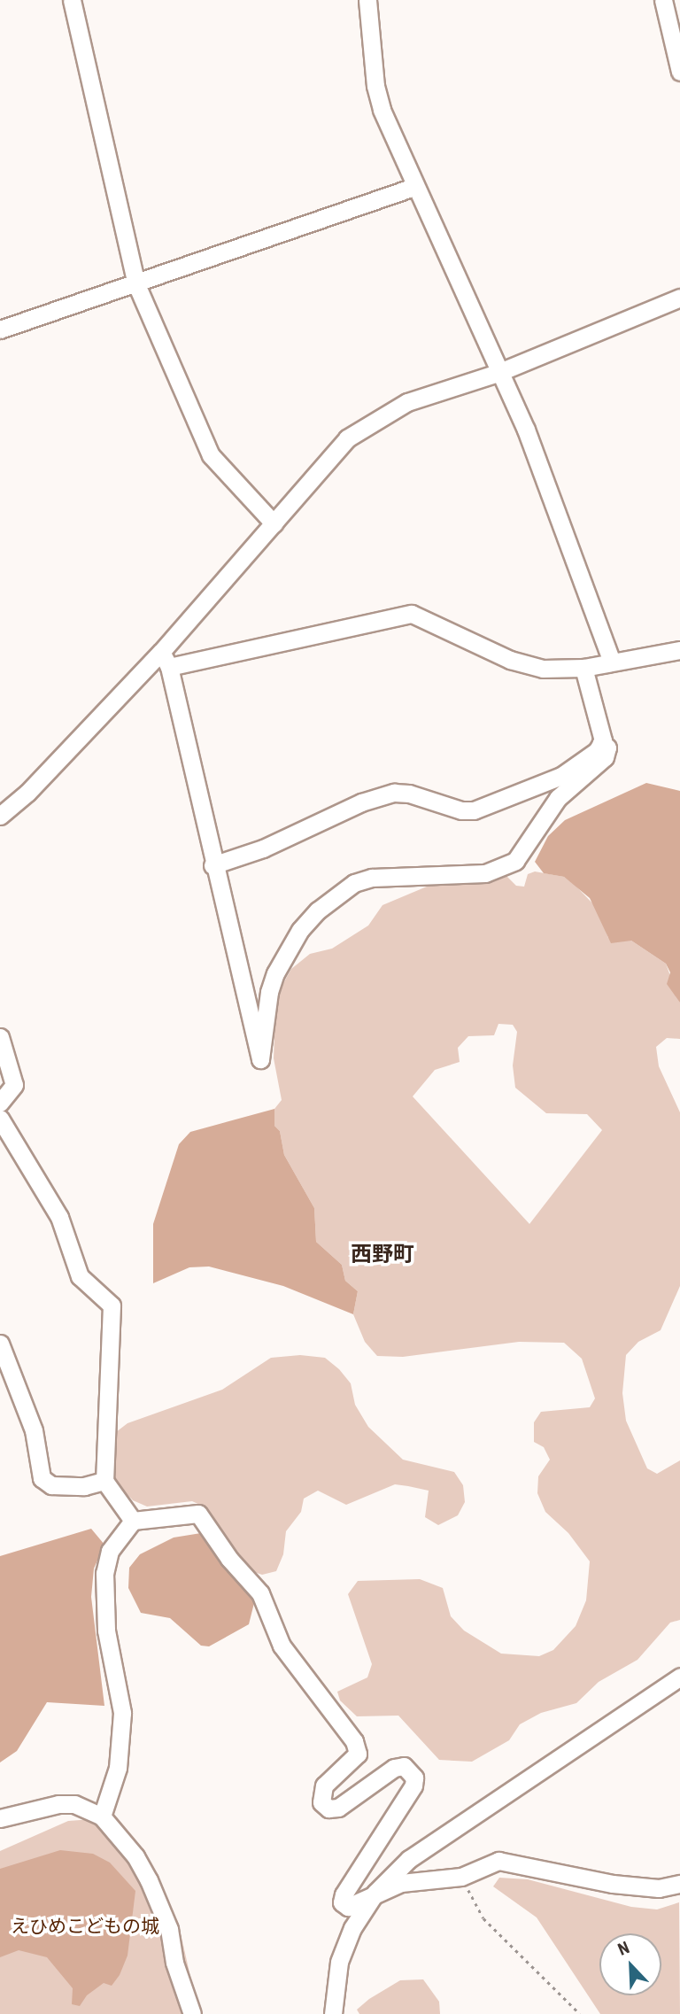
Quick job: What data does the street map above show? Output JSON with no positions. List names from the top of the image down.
{
  "districts": ["西野町"],
  "parks": ["えひめこどもの城"],
  "north": "top left"
}
